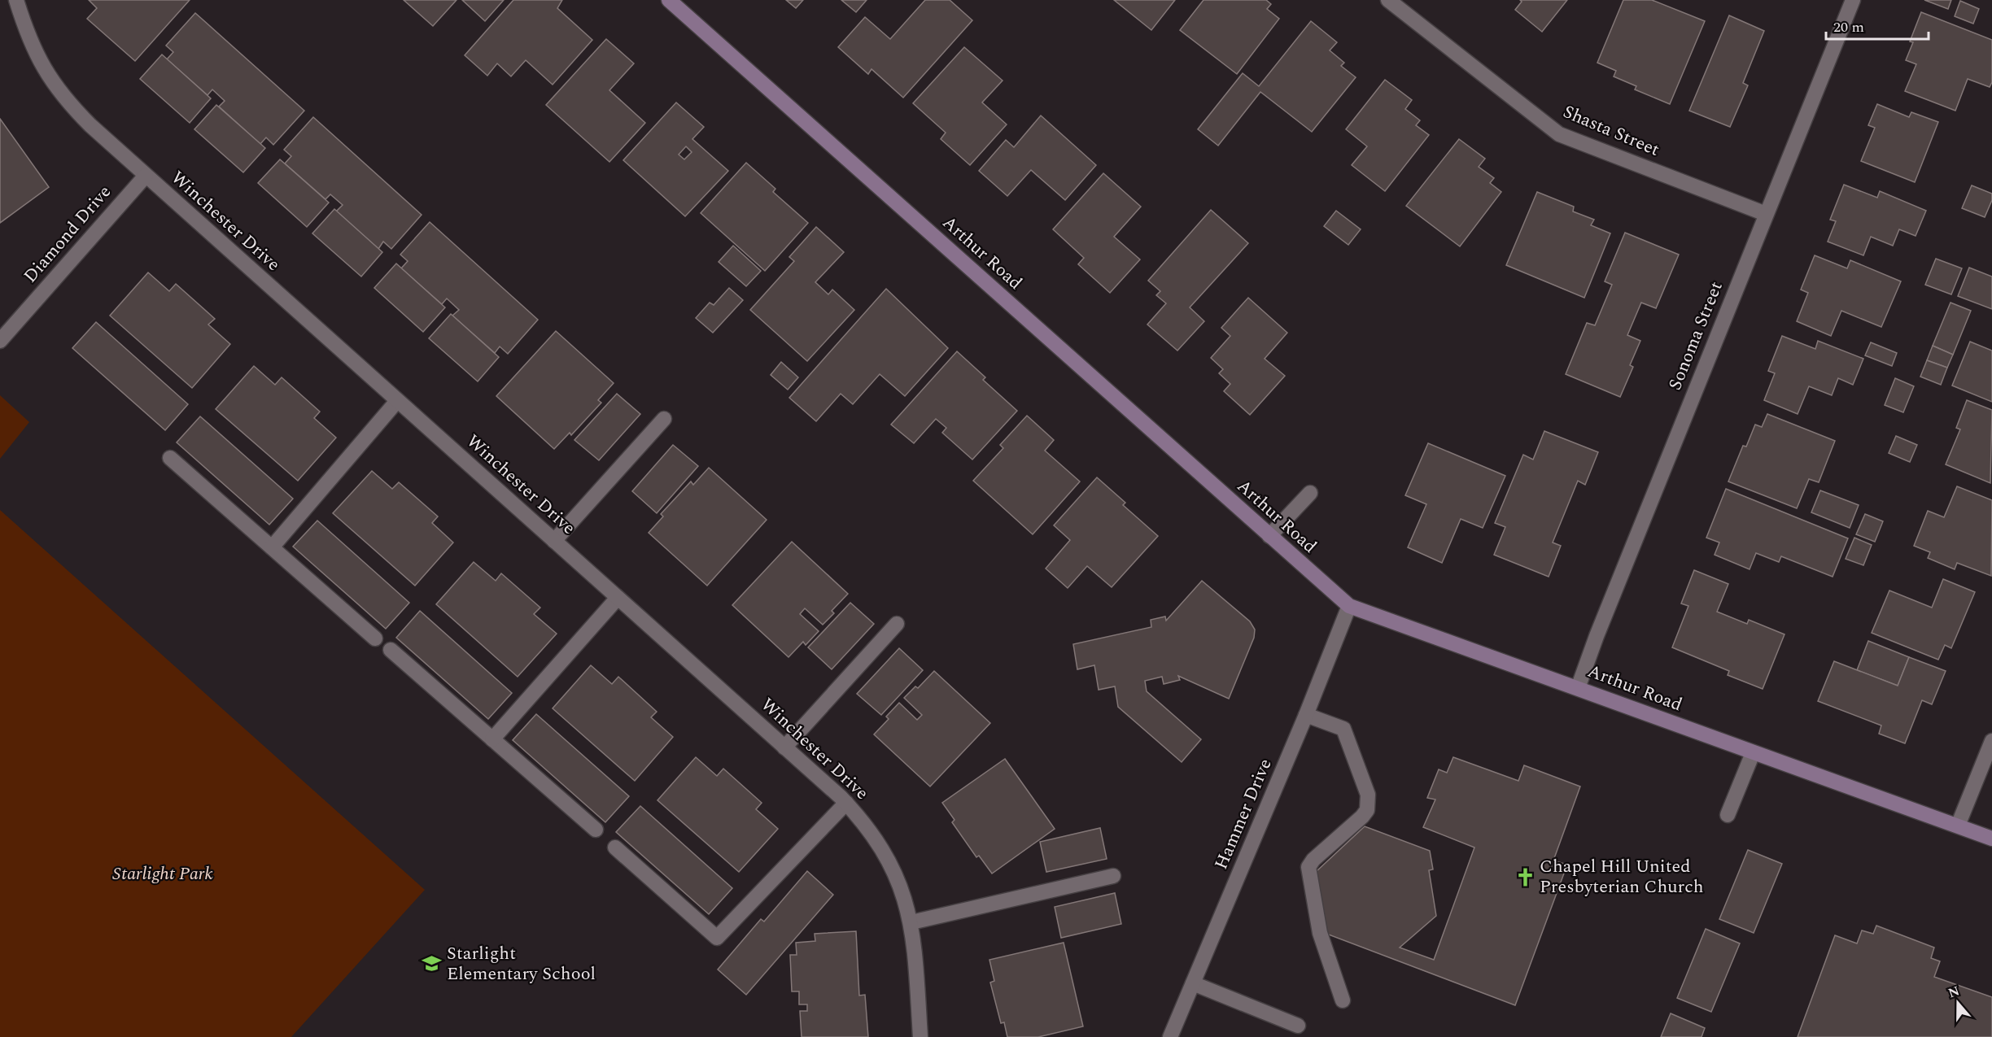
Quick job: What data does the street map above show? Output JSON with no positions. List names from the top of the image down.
{
  "streets": {
    "street": [
      "Shasta Street",
      "Winchester Drive",
      "Diamond Drive",
      "Arthur Road",
      "Sonoma Street",
      "Hammer Drive"
    ]
  },
  "crossings": [
    ["Shasta Street", "Sonoma Street"],
    ["Winchester Drive", "Diamond Drive"],
    ["Arthur Road", "Sonoma Street"],
    ["Arthur Road", "Hammer Drive"]
  ],
  "parks": ["Starlight Park"],
  "places": {
    "church": ["Chapel Hill United Presbyterian Church"],
    "school or university": ["Starlight Elementary School"]
  },
  "scale_bar": "20 m",
  "north": "top"
}
